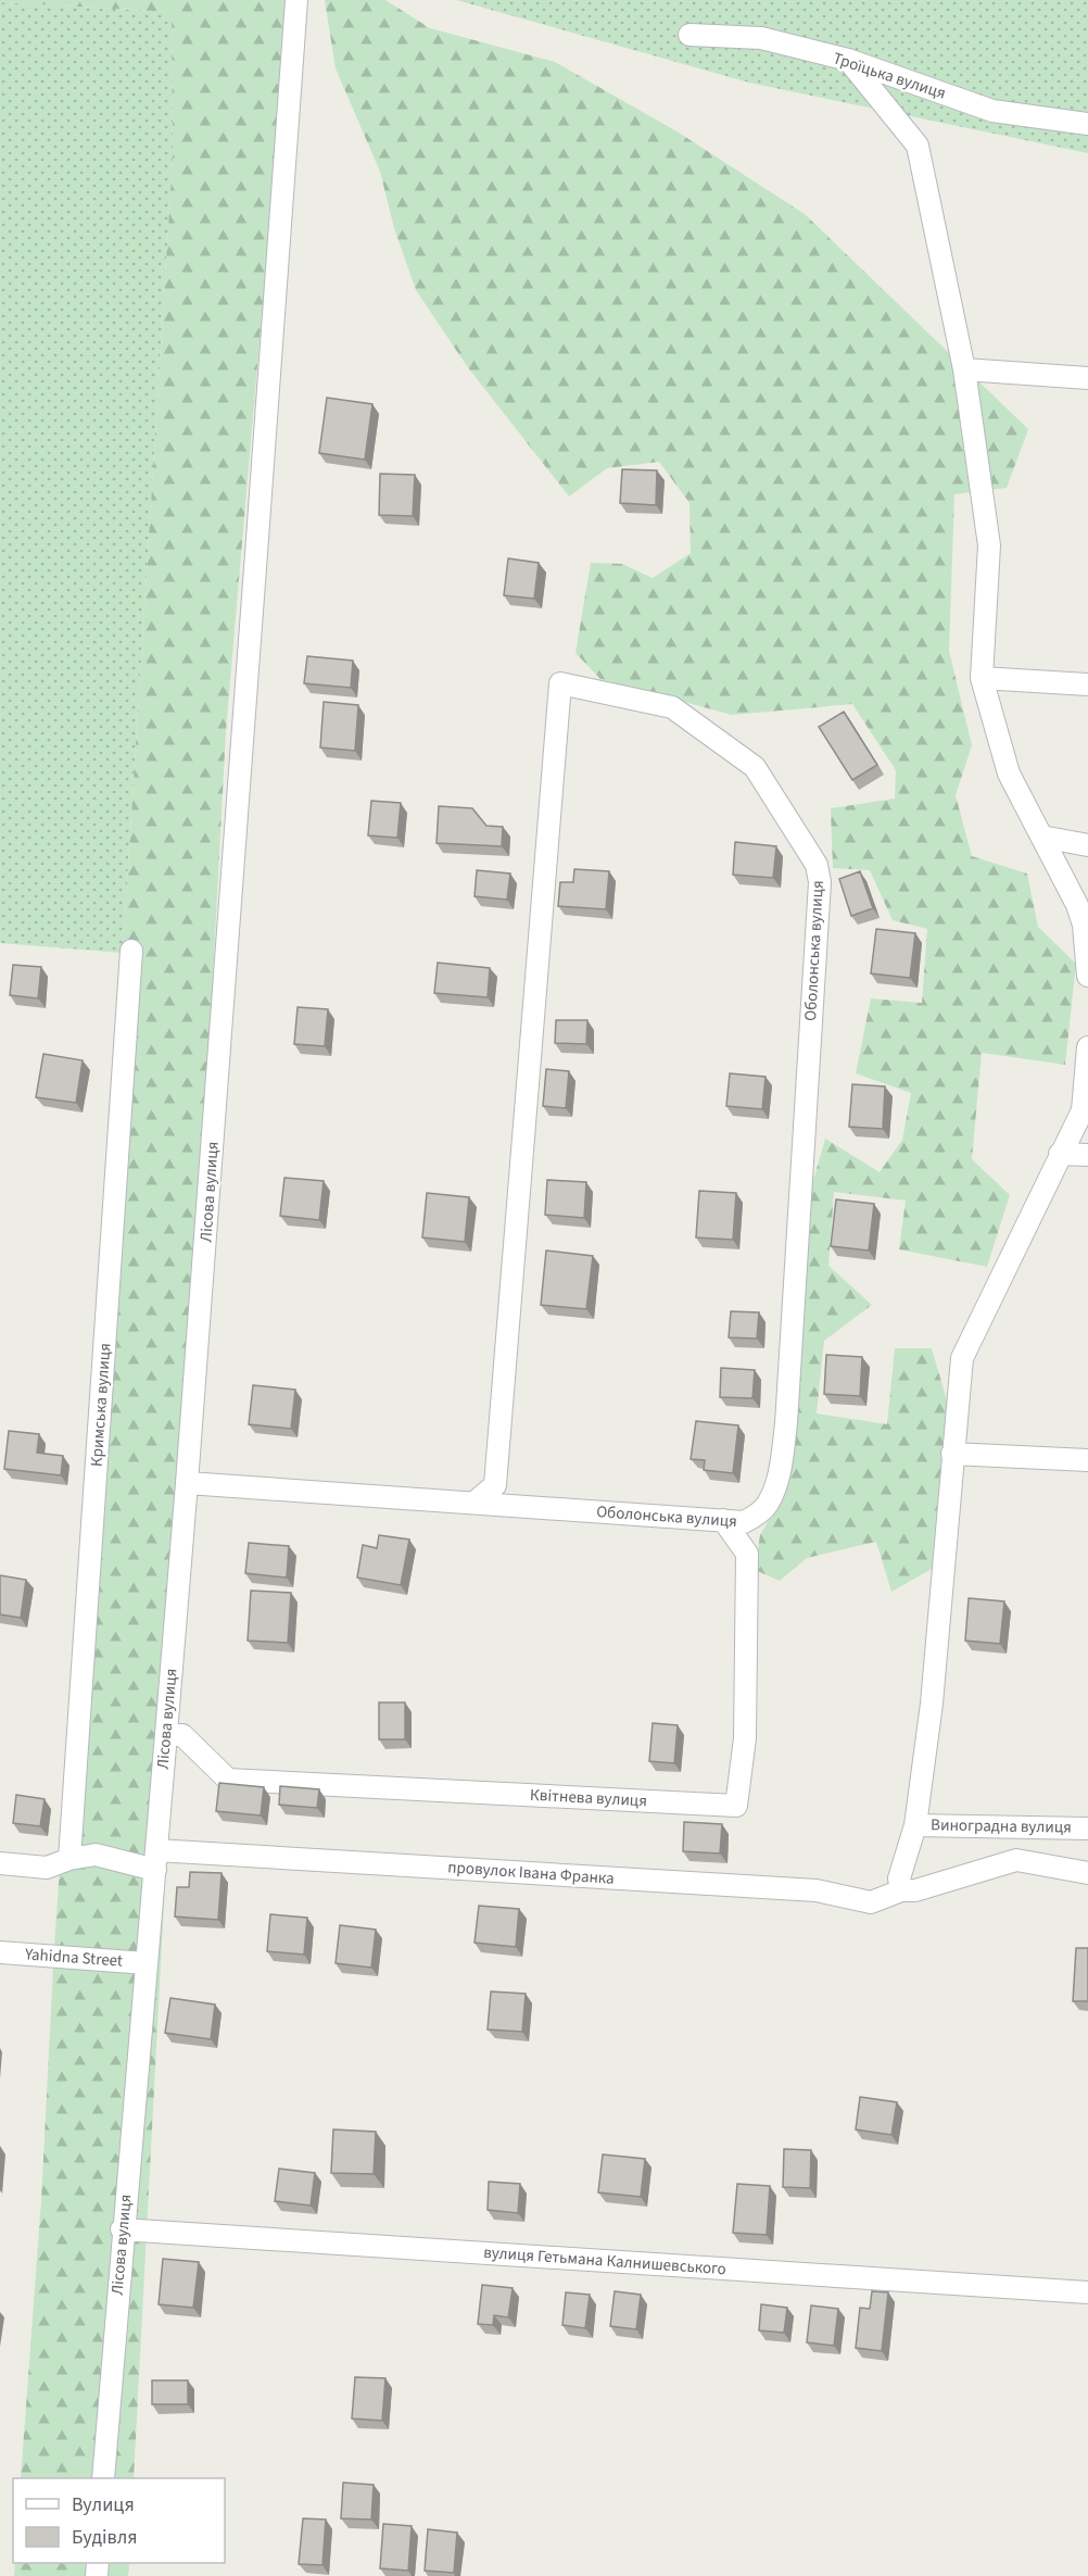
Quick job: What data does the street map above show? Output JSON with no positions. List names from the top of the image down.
{
  "streets": {
    "street": [
      "Троїцька вулиця",
      "Оболонська вулиця",
      "Лісова вулиця",
      "Кримська вулиця",
      "Квітнева вулиця",
      "Виноградна вулиця",
      "провулок Івана Франка",
      "Yahidna Street",
      "вулиця Гетьмана Калнишевського"
    ]
  },
  "crossings": [
    ["Оболонська вулиця", "Лісова вулиця"],
    ["Оболонська вулиця", "Квітнева вулиця"],
    ["Лісова вулиця", "Квітнева вулиця"],
    ["Лісова вулиця", "провулок Івана Франка"],
    ["Лісова вулиця", "Yahidna Street"],
    ["Лісова вулиця", "вулиця Гетьмана Калнишевського"],
    ["Кримська вулиця", "провулок Івана Франка"]
  ],
  "legend": ["Вулиця", "Будівля"]
}
